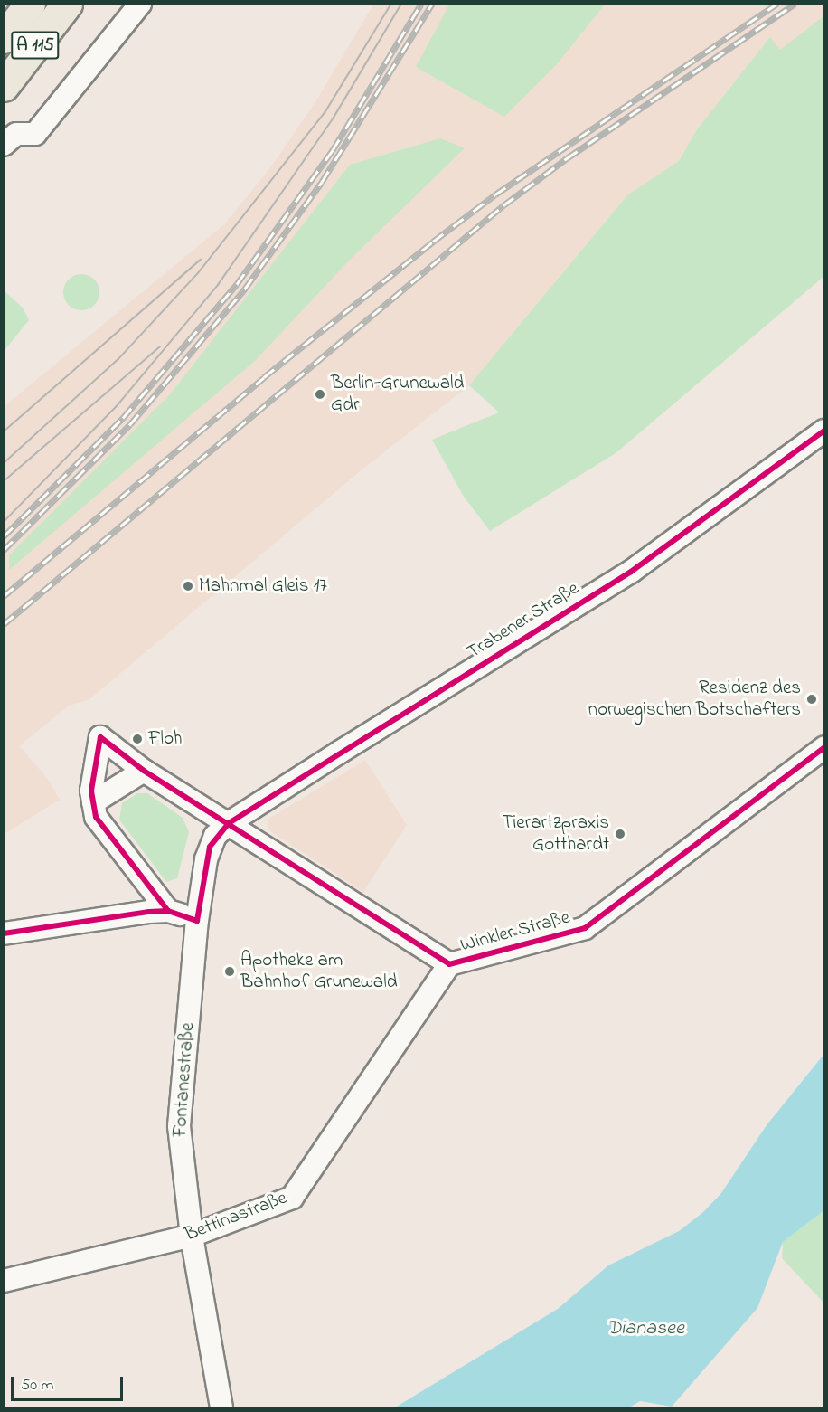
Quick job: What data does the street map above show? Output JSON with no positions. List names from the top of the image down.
{
  "streets": {
    "highway": ["A 115"],
    "street": [
      "Trabener Straße",
      "Winkler Straße",
      "Fontanestraße",
      "Bettinastraße"
    ]
  },
  "crossings": [
    ["Trabener Straße", "Winkler Straße"],
    ["Trabener Straße", "Fontanestraße"],
    ["Winkler Straße", "Fontanestraße"],
    ["Winkler Straße", "Bettinastraße"],
    ["Fontanestraße", "Bettinastraße"]
  ],
  "water": ["Dianasee"],
  "places": [
    "Berlin-Grunewald Gdr",
    "Mahnmal Gleis 17",
    "Residenz des norwegischen Botschafters",
    "Floh",
    "Tierartzpraxis Gotthardt",
    "Apotheke am Bahnhof Grunewald"
  ],
  "scale_bar": "50 m"
}
